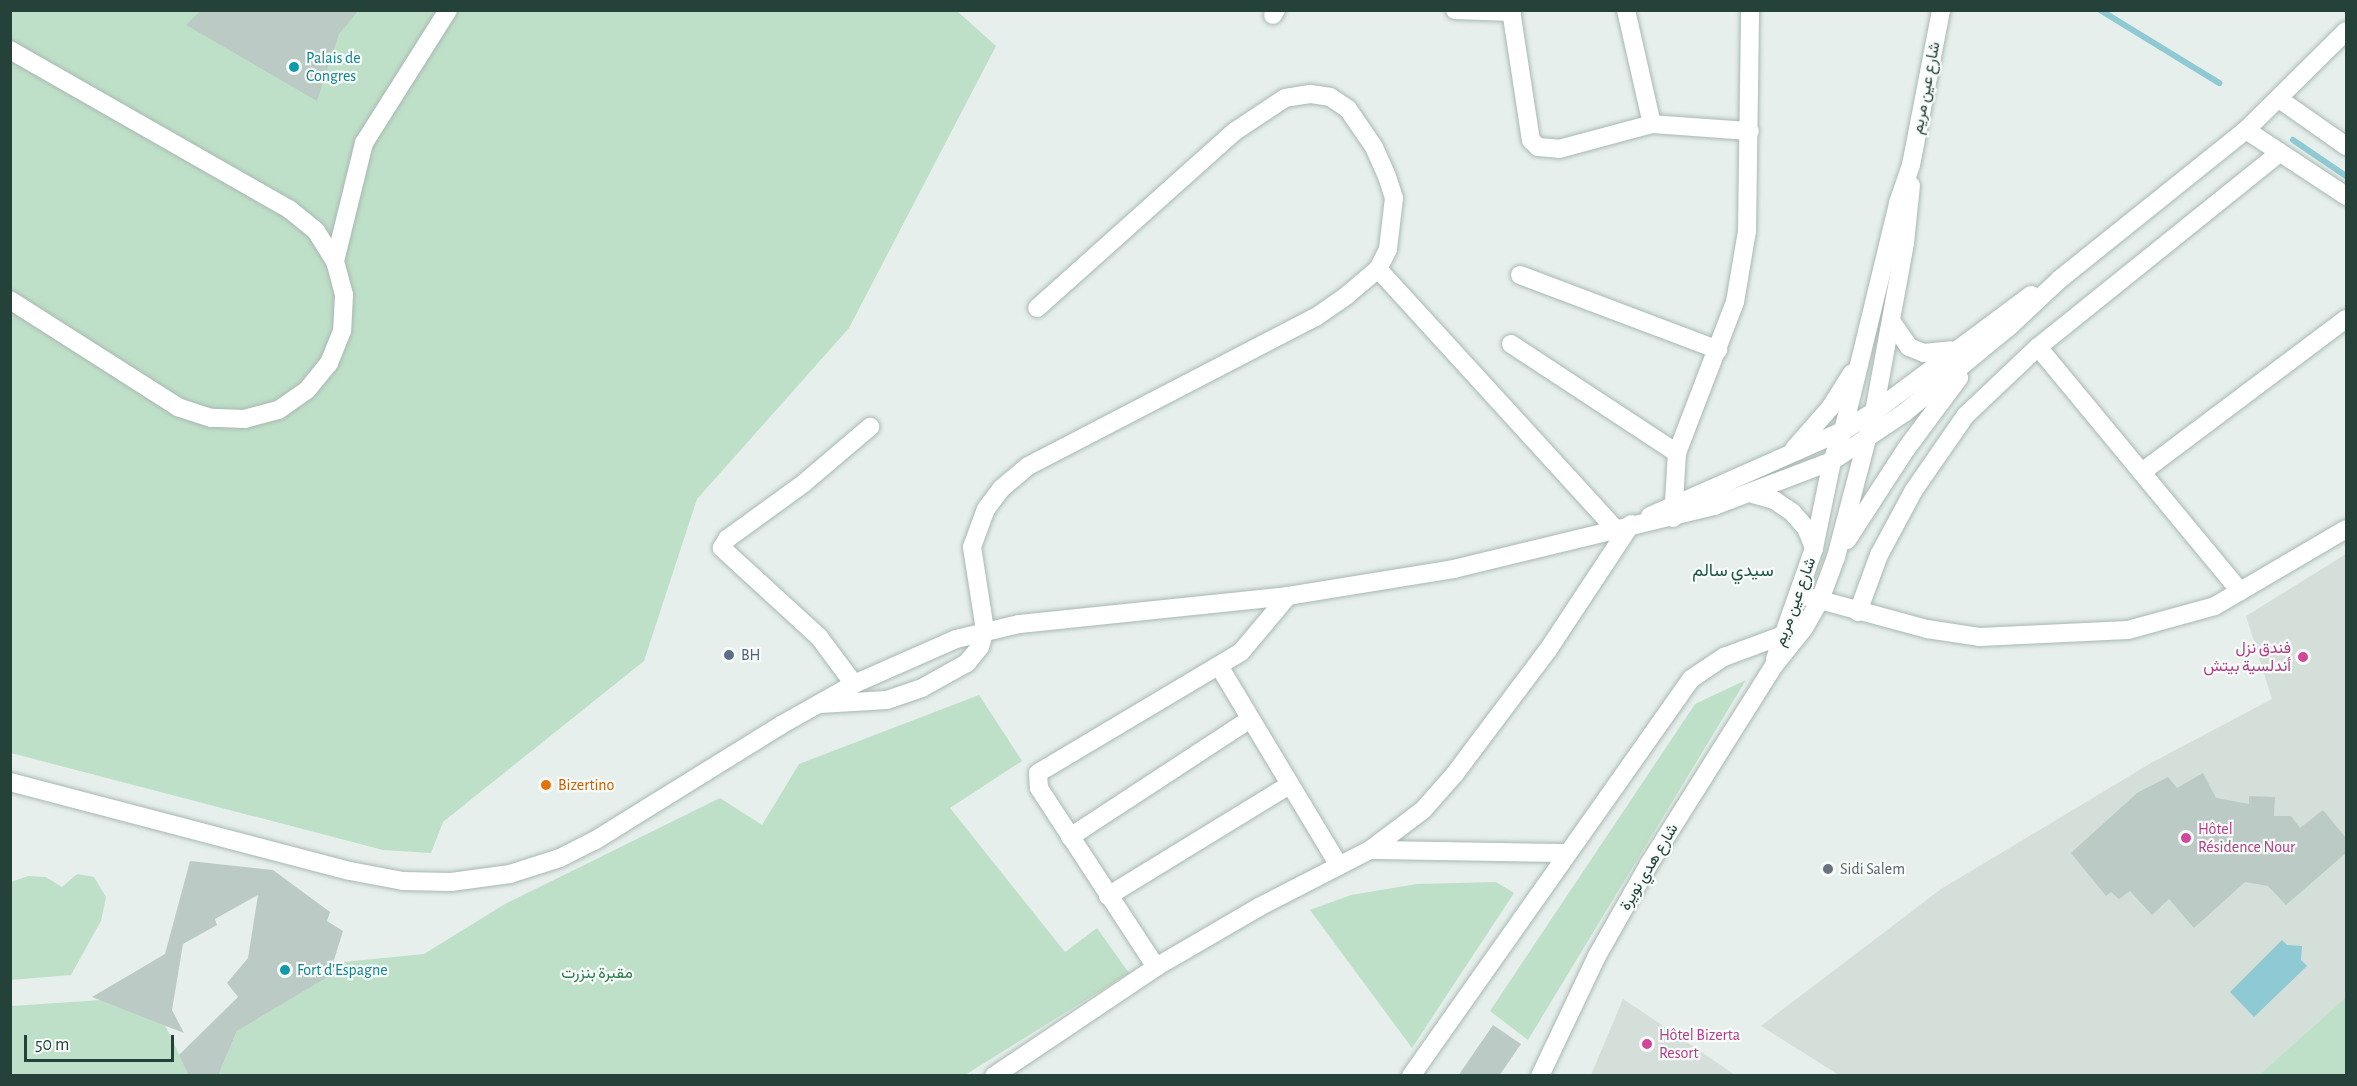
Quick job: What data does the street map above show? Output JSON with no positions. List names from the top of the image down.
{
  "streets": {
    "street": ["شارع عين مريم", "شارع هدي نويرة"]
  },
  "crossings": [
    ["شارع عين مريم", "شارع هدي نويرة"]
  ],
  "districts": ["سيدي سالم"],
  "parks": ["مقبرة بنزرت"],
  "places": [
    "Palais de Congres",
    "BH",
    "فندق نزل أندلسية بيتش",
    "Bizertino",
    "Hôtel Résidence Nour",
    "Sidi Salem",
    "Fort d'Espagne",
    "Hôtel Bizerta Resort"
  ],
  "scale_bar": "50 m"
}
